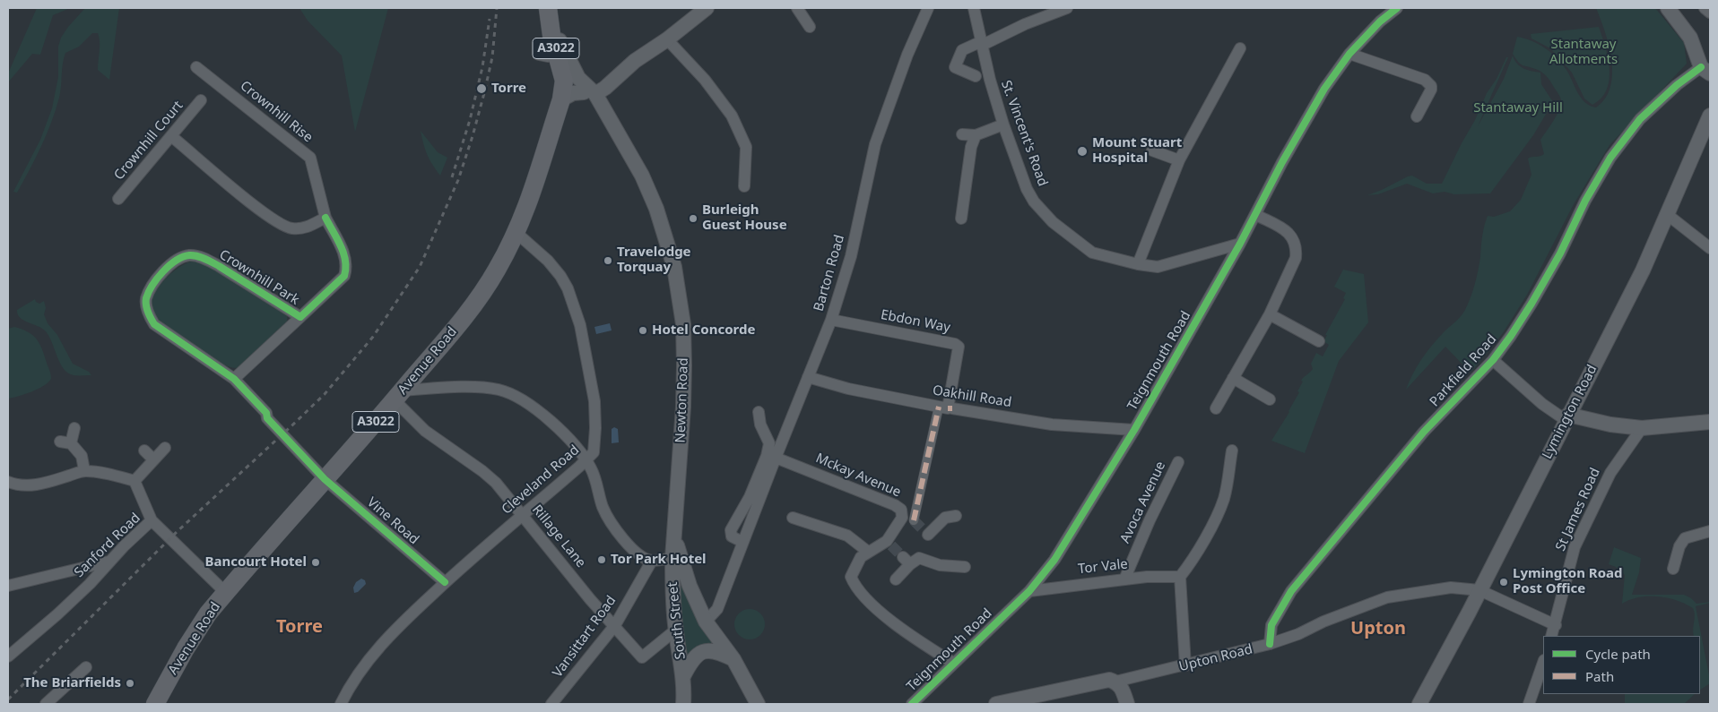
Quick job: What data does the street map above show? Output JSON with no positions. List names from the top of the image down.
{
  "streets": {
    "main road": ["A3022", "Avenue Road"],
    "street": [
      "Crownhill Rise",
      "St. Vincent's Road",
      "Crownhill Court",
      "Barton Road",
      "Crownhill Park",
      "Ebdon Way",
      "Teignmouth Road",
      "Parkfield Road",
      "Oakhill Road",
      "Newton Road",
      "Lymington Road",
      "Mckay Avenue",
      "Cleveland Road",
      "Avoca Avenue",
      "St James Road",
      "Vine Road",
      "Rillage Lane",
      "Sanford Road",
      "Tor Vale",
      "South Street",
      "Vansittart Road",
      "Upton Road"
    ]
  },
  "crossings": [
    ["A3022", "Avenue Road"],
    ["A3022", "Newton Road"],
    ["Crownhill Rise", "Crownhill Park"],
    ["St. Vincent's Road", "Teignmouth Road"],
    ["Barton Road", "Ebdon Way"],
    ["Barton Road", "Oakhill Road"],
    ["Barton Road", "Newton Road"],
    ["Barton Road", "Mckay Avenue"],
    ["Crownhill Park", "Avenue Road"],
    ["Crownhill Park", "Vine Road"],
    ["Ebdon Way", "Oakhill Road"],
    ["Avenue Road", "Newton Road"],
    ["Avenue Road", "Cleveland Road"],
    ["Avenue Road", "Vine Road"],
    ["Avenue Road", "Rillage Lane"],
    ["Avenue Road", "Sanford Road"],
    ["Teignmouth Road", "Oakhill Road"],
    ["Teignmouth Road", "Mckay Avenue"],
    ["Teignmouth Road", "Tor Vale"],
    ["Parkfield Road", "Upton Road"],
    ["Newton Road", "South Street"],
    ["Lymington Road", "Upton Road"],
    ["Cleveland Road", "Vine Road"],
    ["Cleveland Road", "Rillage Lane"],
    ["Avoca Avenue", "Tor Vale"],
    ["St James Road", "Upton Road"],
    ["Rillage Lane", "South Street"],
    ["Rillage Lane", "Vansittart Road"]
  ],
  "districts": ["Torre", "Upton"],
  "parks": ["Stantaway Allotments", "Stantaway Hill"],
  "places": [
    "Torre",
    "Mount Stuart Hospital",
    "Burleigh Guest House",
    "Travelodge Torquay",
    "Hotel Concorde",
    "Tor Park Hotel",
    "Bancourt Hotel",
    "Lymington Road Post Office",
    "The Briarfields"
  ],
  "legend": ["Cycle path", "Path"]
}
